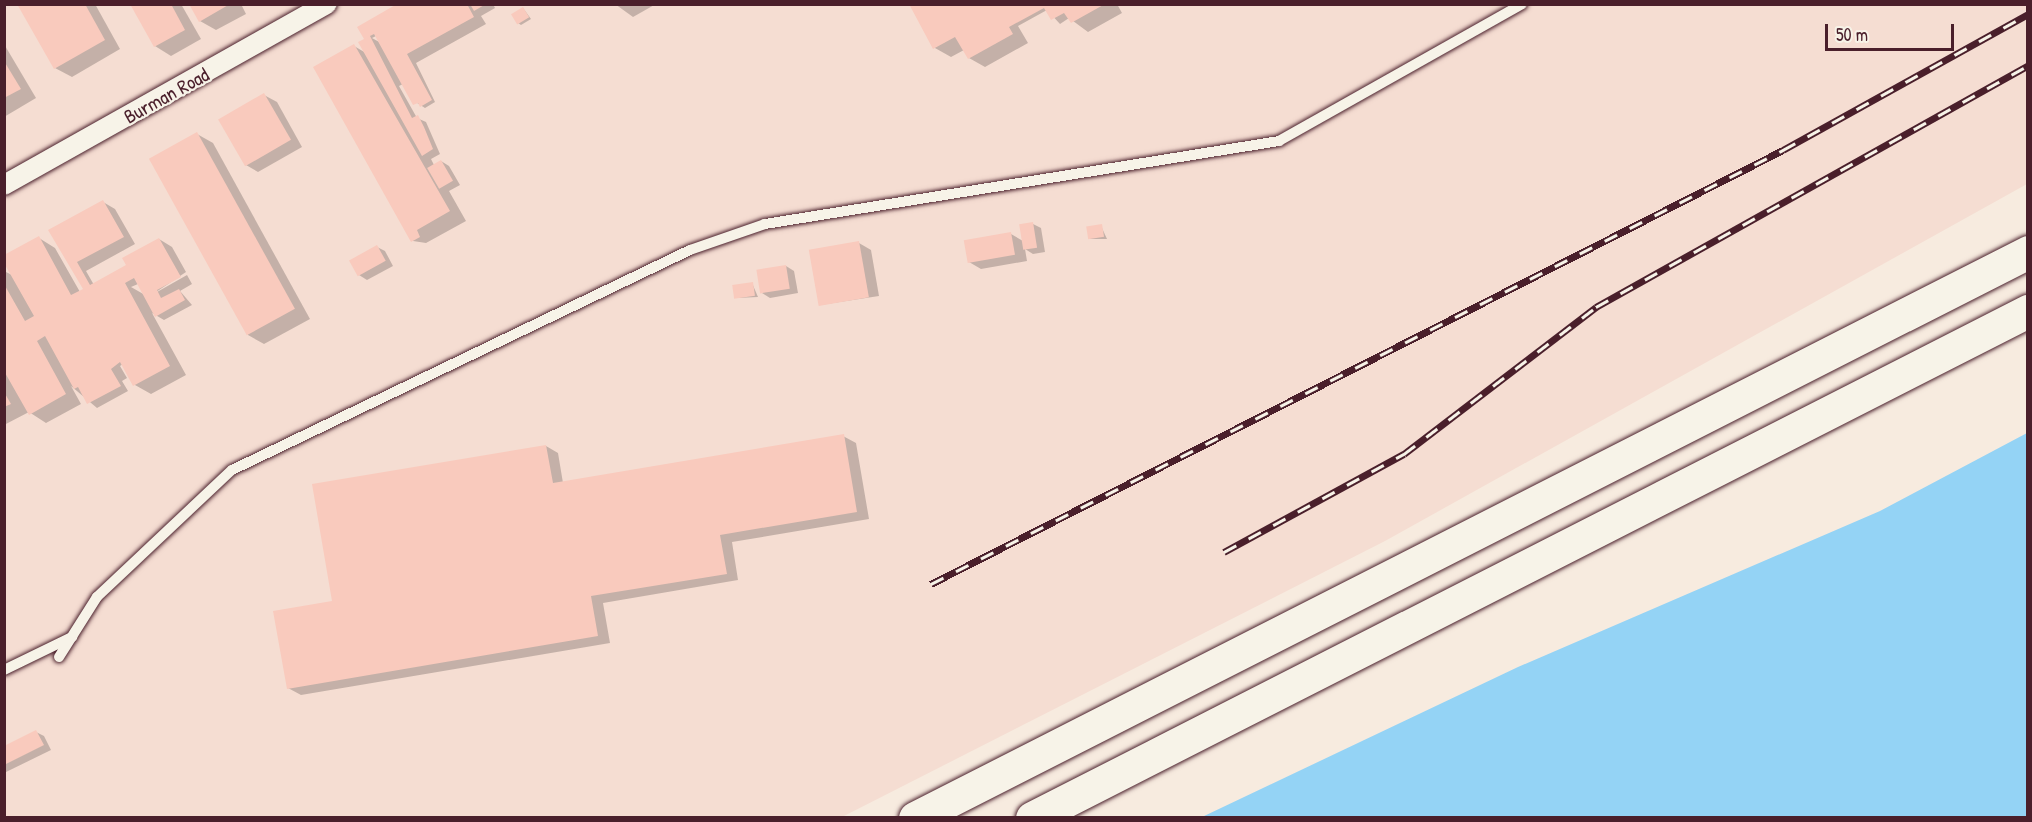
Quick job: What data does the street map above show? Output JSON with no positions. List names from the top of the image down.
{
  "streets": {
    "street": ["Burman Road"]
  },
  "scale_bar": "50 m"
}
